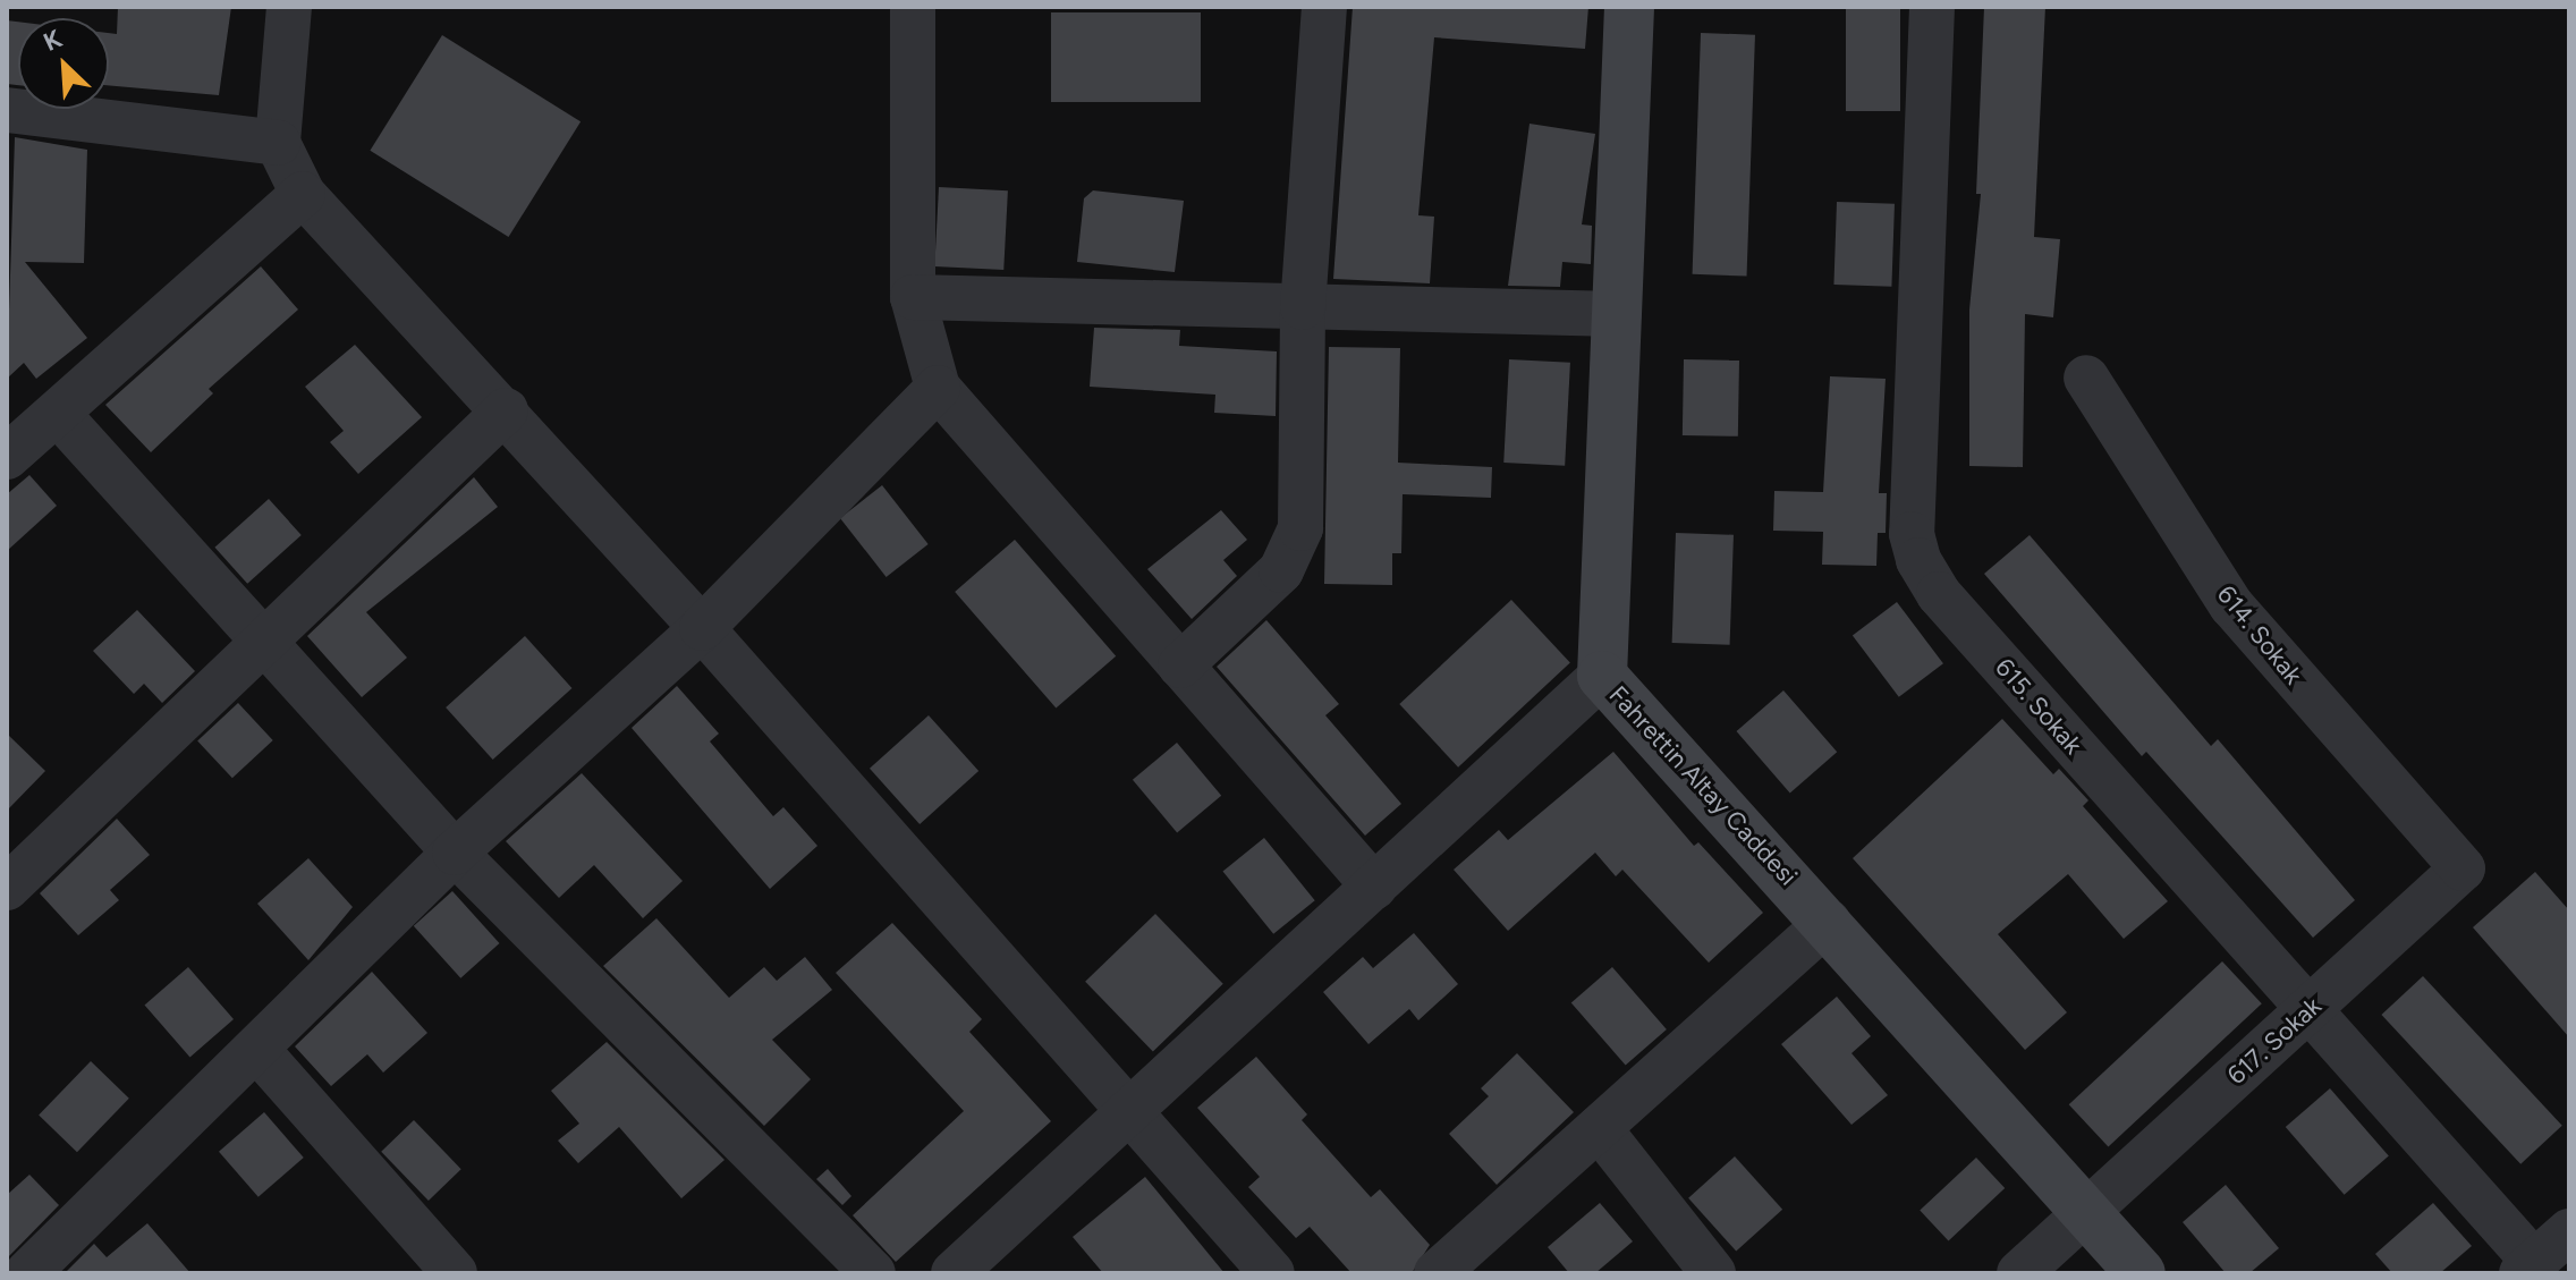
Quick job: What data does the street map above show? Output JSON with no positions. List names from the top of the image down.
{
  "streets": {
    "street": [
      "614. Sokak",
      "615. Sokak",
      "Fahrettin Altay Caddesi",
      "617. Sokak"
    ]
  },
  "crossings": [
    ["614. Sokak", "617. Sokak"],
    ["615. Sokak", "617. Sokak"],
    ["Fahrettin Altay Caddesi", "617. Sokak"]
  ],
  "north": "top left"
}
